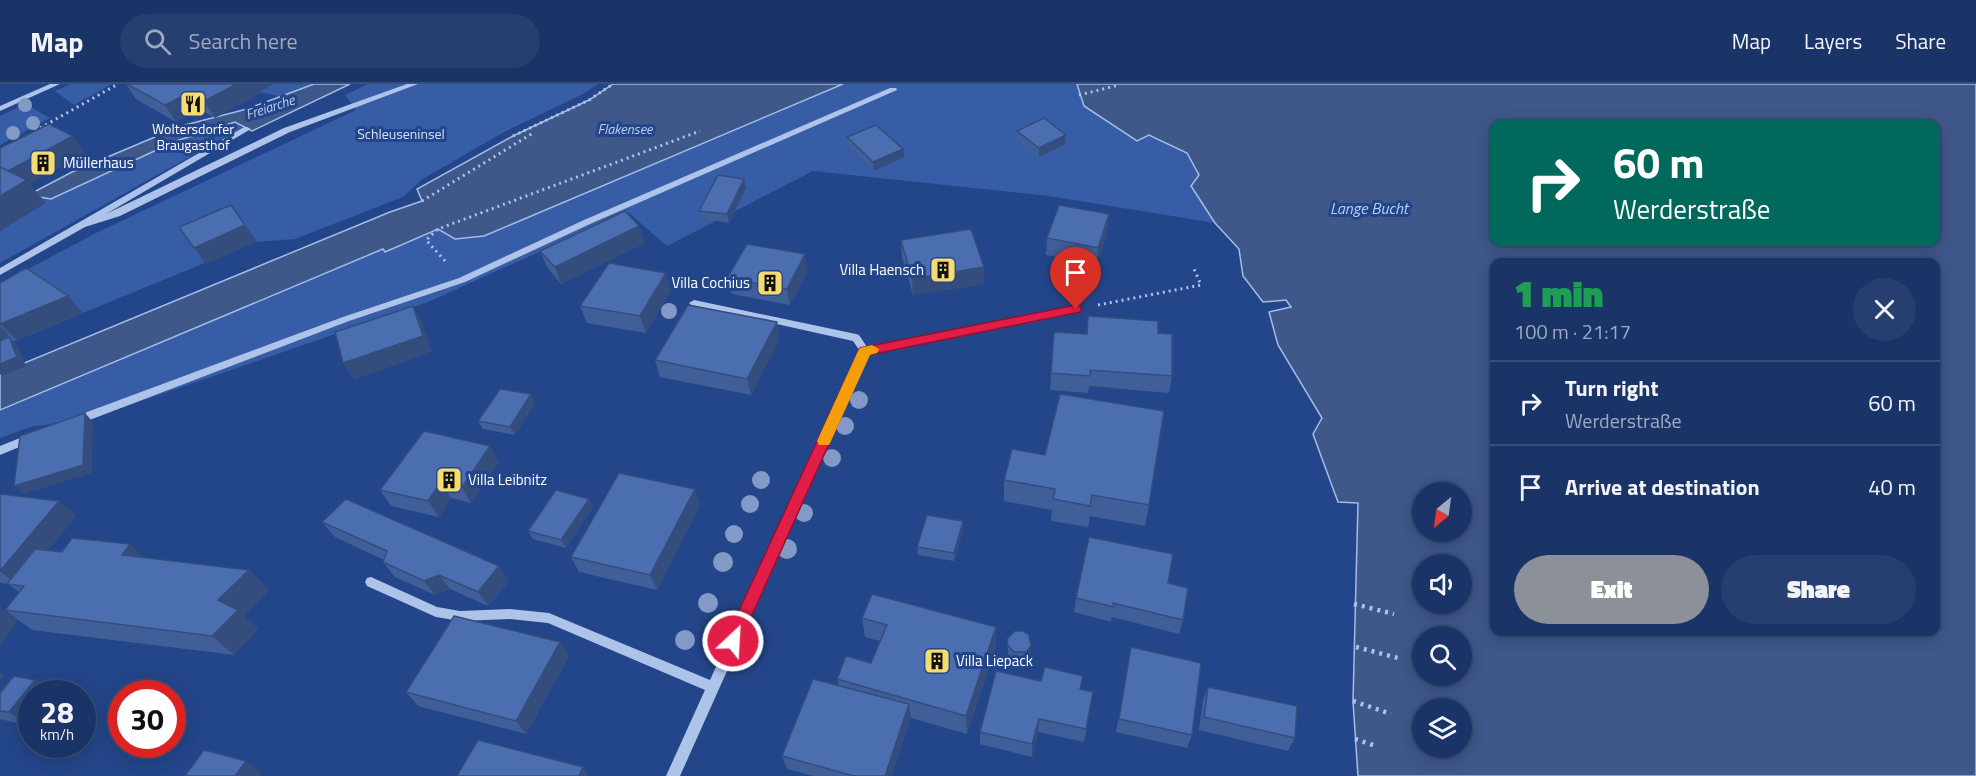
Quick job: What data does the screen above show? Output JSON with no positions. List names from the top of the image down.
{
  "water": ["Freiarche", "Flakensee", "Lange Bucht"],
  "parks": ["Schleuseninsel"],
  "places": {
    "restaurant": ["Woltersdorfer Braugasthof"],
    "building": [
      "Müllerhaus",
      "Villa Haensch",
      "Villa Cochius",
      "Villa Leibnitz",
      "Villa Liepack"
    ]
  },
  "north": "bottom left",
  "page": {
    "header": "Map",
    "search": "Search here",
    "nav": ["Map", "Layers", "Share"],
    "turn": ["60 m", "Werderstraße"],
    "heading": ["1 min", "100 m · 21:17"],
    "list": [
      {
        "name": "Turn right",
        "note": "Werderstraße",
        "value": "60 m"
      },
      {
        "name": "Arrive at destination",
        "value": "40 m"
      }
    ],
    "buttons": ["Exit", "Share"],
    "speed": "28 km/h",
    "limit": "30"
  }
}
